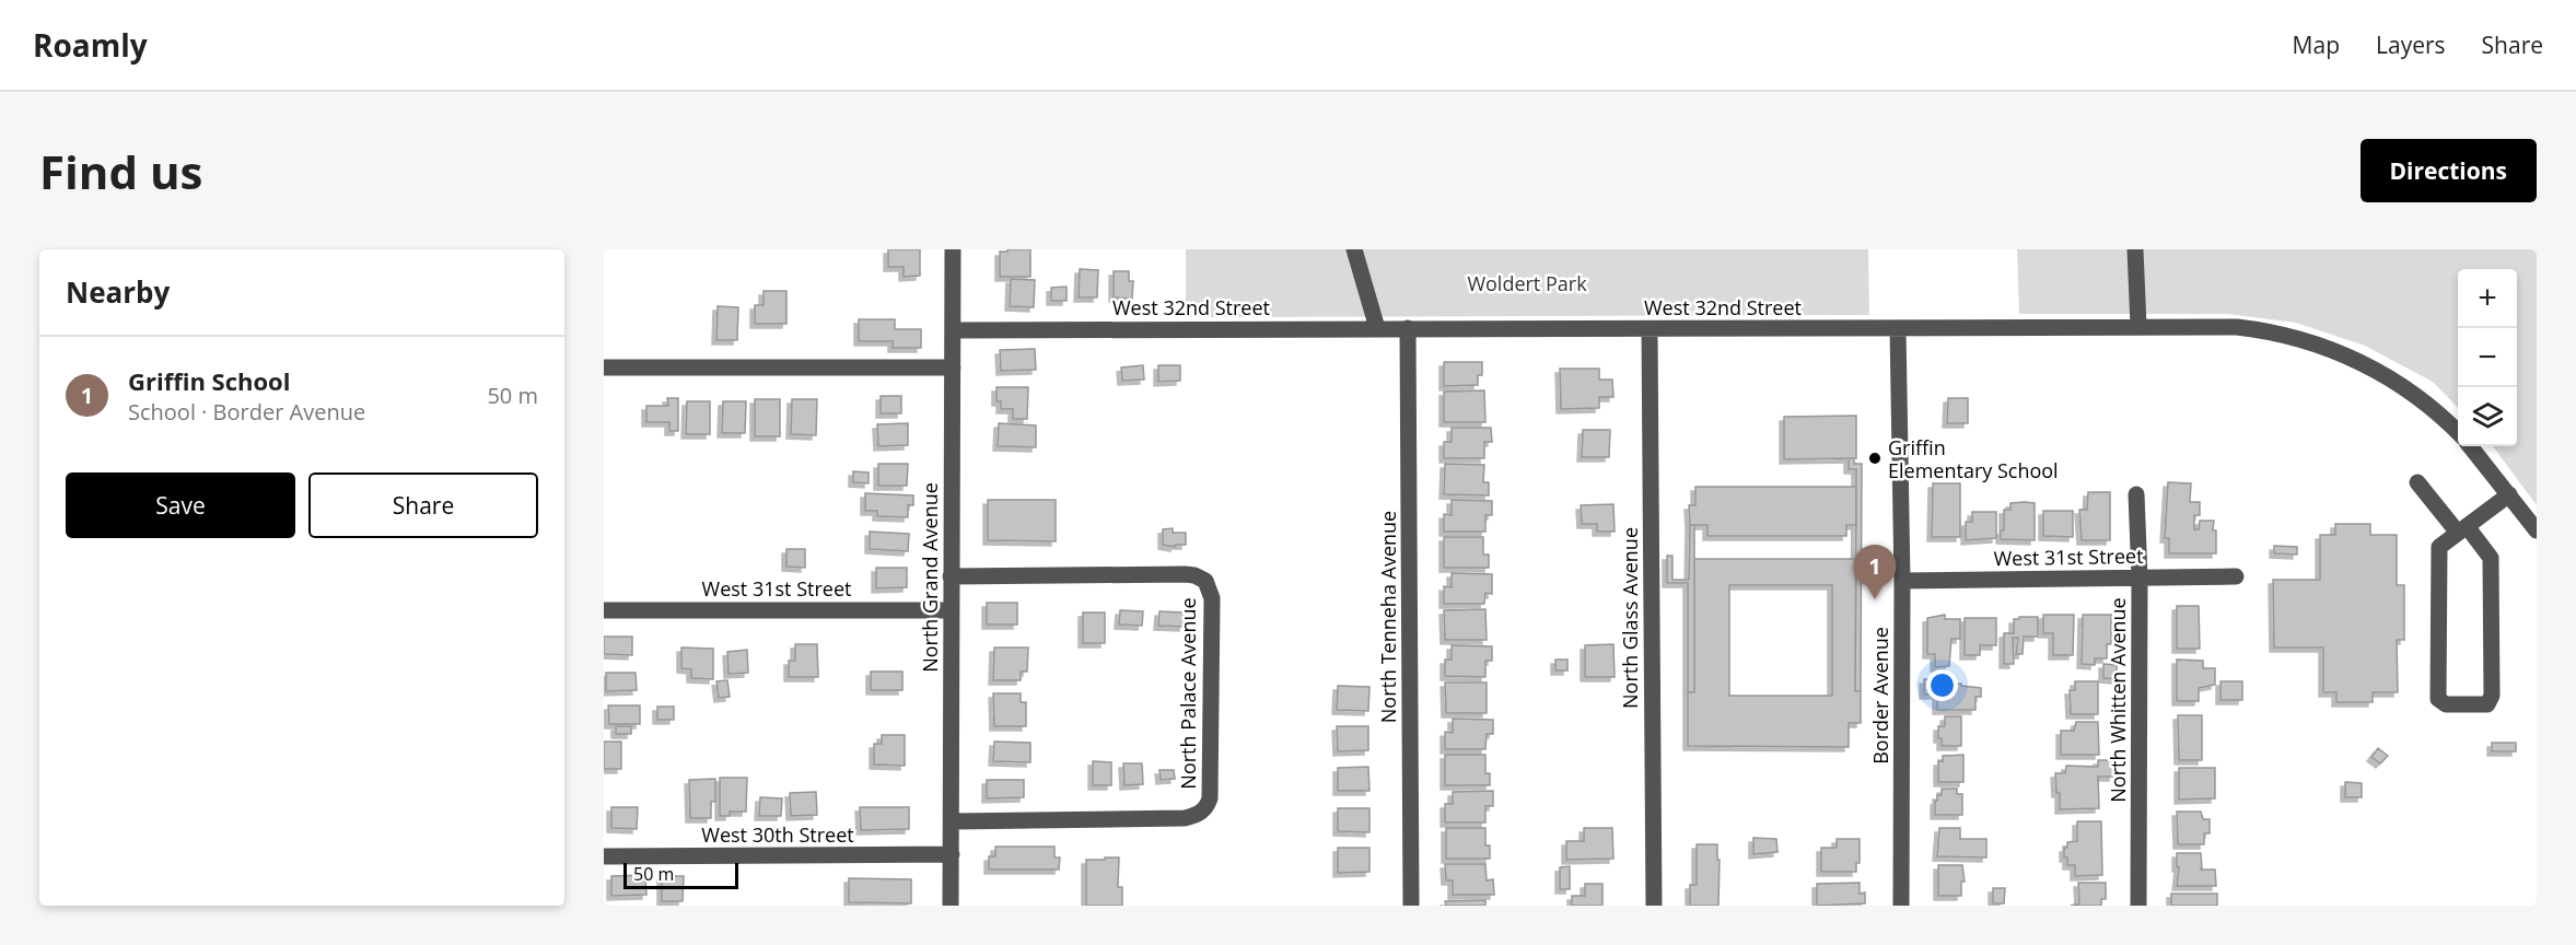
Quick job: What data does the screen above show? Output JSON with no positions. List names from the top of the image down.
{
  "streets": {
    "street": [
      "West 32nd Street",
      "West 31st Street",
      "North Grand Avenue",
      "North Tenneha Avenue",
      "North Glass Avenue",
      "North Palace Avenue",
      "Border Avenue",
      "North Whitten Avenue",
      "West 30th Street"
    ]
  },
  "crossings": [
    ["West 32nd Street", "North Grand Avenue"],
    ["West 32nd Street", "North Tenneha Avenue"],
    ["West 32nd Street", "North Glass Avenue"],
    ["West 32nd Street", "Border Avenue"],
    ["West 31st Street", "North Grand Avenue"],
    ["West 31st Street", "Border Avenue"],
    ["West 31st Street", "North Whitten Avenue"],
    ["North Grand Avenue", "North Palace Avenue"],
    ["North Grand Avenue", "West 30th Street"]
  ],
  "parks": ["Woldert Park"],
  "places": ["Griffin Elementary School"],
  "scale_bar": "50 m",
  "page": {
    "header": "Roamly",
    "nav": ["Map", "Layers", "Share"],
    "buttons": [
      "Directions",
      ["Save", "Share"]
    ],
    "title": "Find us",
    "heading": "Nearby",
    "map_buttons": ["+", "−"],
    "list": [
      {
        "mark": "1",
        "name": "Griffin School",
        "note": "School · Border Avenue",
        "value": "50 m"
      }
    ],
    "pins": "1",
    "scale": "50 m"
  }
}
